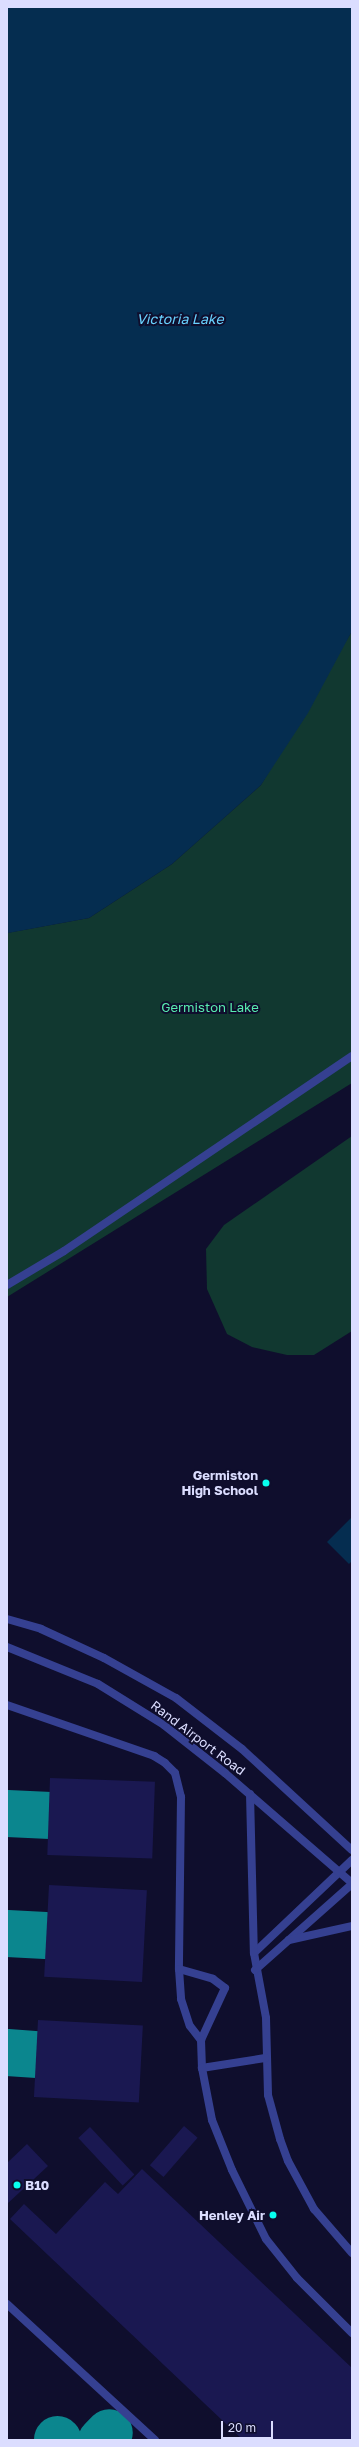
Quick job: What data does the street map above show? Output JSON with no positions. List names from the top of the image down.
{
  "streets": {
    "street": ["Rand Airport Road"]
  },
  "water": ["Victoria Lake"],
  "parks": ["Germiston Lake"],
  "places": ["Germiston High School", "B10", "Henley Air"],
  "scale_bar": "20 m"
}
